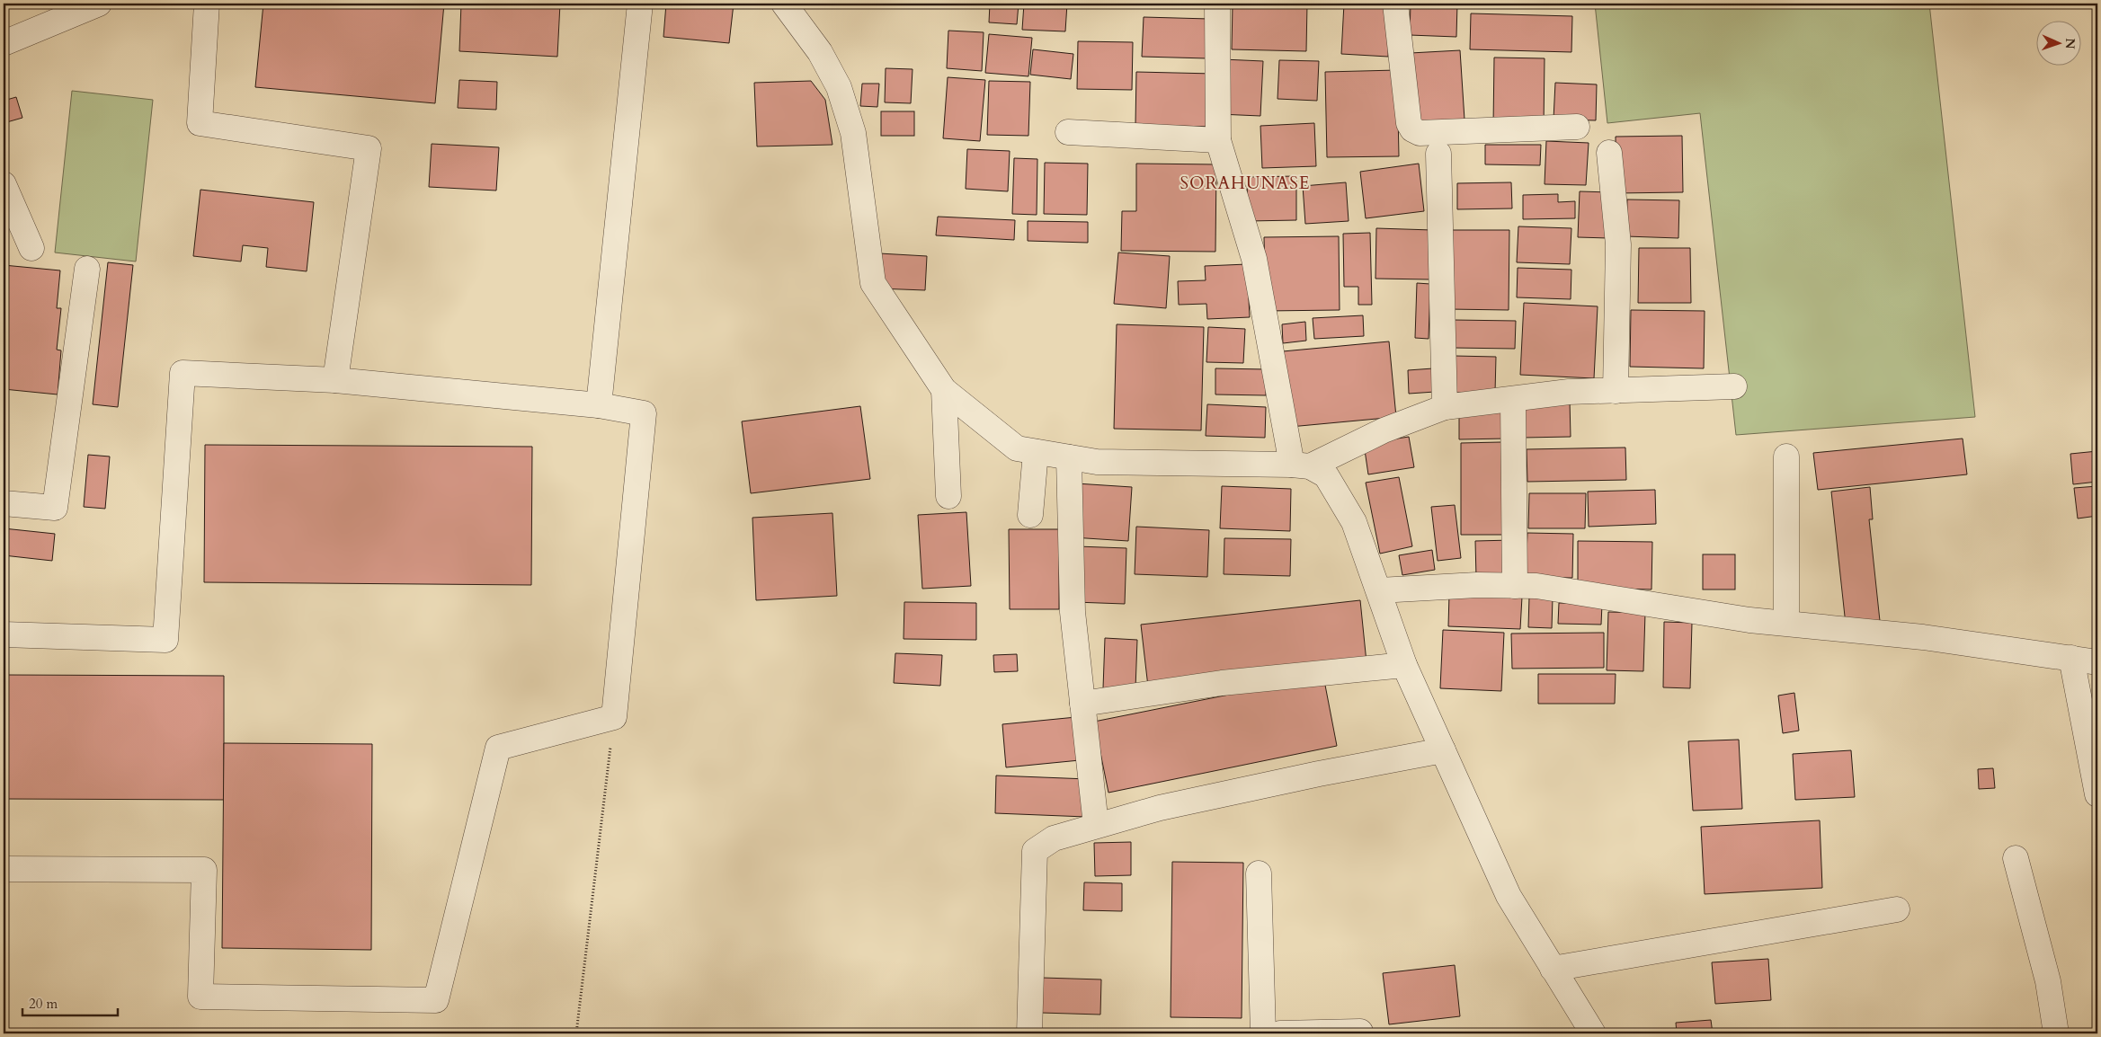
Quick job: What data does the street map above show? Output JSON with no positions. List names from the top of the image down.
{
  "districts": ["SORAHUNASE"],
  "scale_bar": "20 m",
  "north": "right"
}
